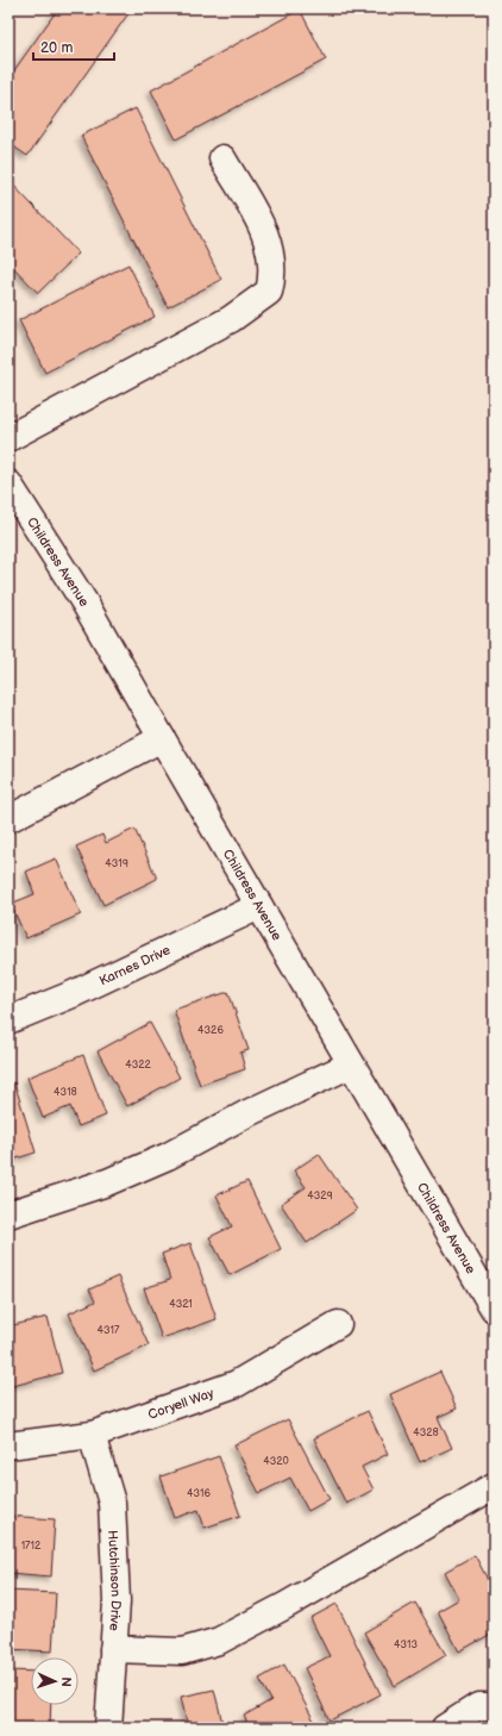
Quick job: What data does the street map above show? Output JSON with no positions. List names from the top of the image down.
{
  "streets": {
    "street": [
      "Childress Avenue",
      "Karnes Drive",
      "Coryell Way",
      "Hutchinson Drive"
    ]
  },
  "crossings": [
    ["Childress Avenue", "Karnes Drive"],
    ["Coryell Way", "Hutchinson Drive"]
  ],
  "house_numbers": [
    "4319",
    "4326",
    "4322",
    "4318",
    "4329",
    "4321",
    "4317",
    "4328",
    "4320",
    "4316",
    "1712",
    "4313"
  ],
  "scale_bar": "20 m",
  "north": "right"
}
